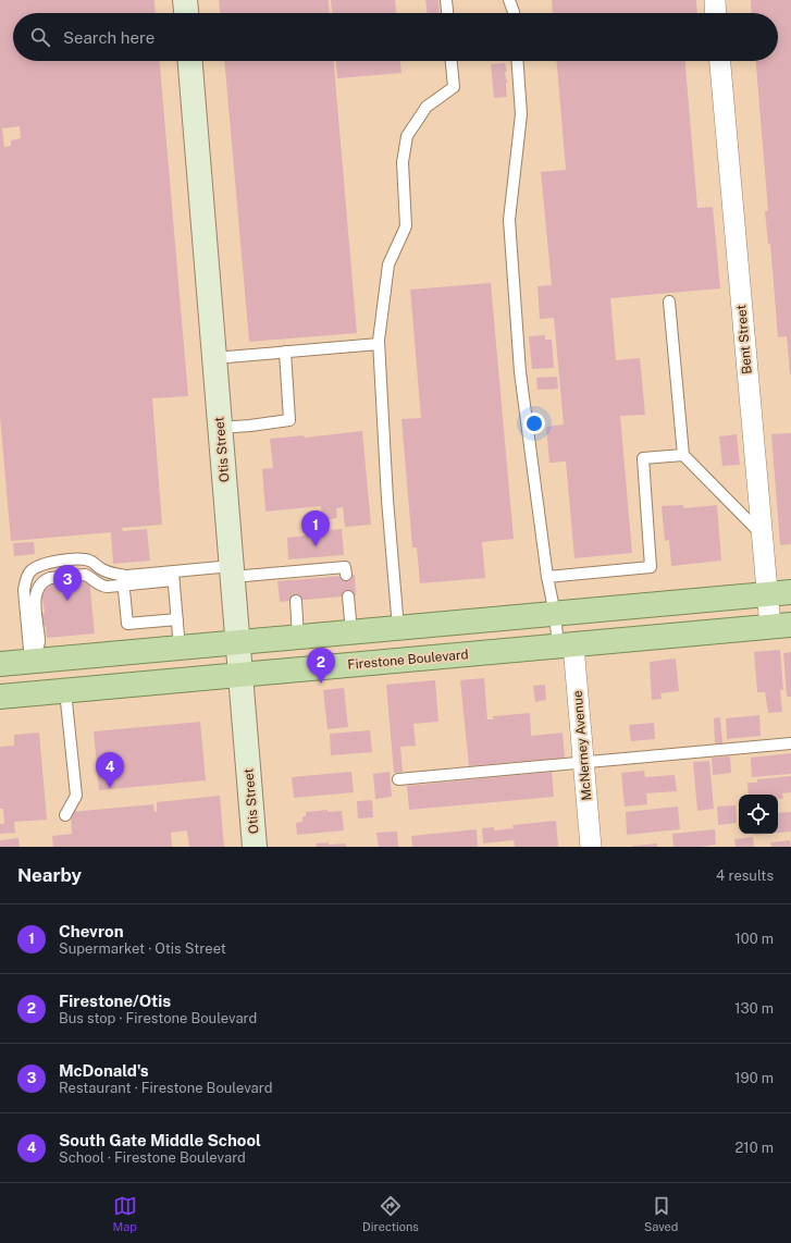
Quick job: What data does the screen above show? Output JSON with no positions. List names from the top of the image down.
{
  "streets": {
    "main road": ["Otis Street", "Firestone Boulevard"],
    "street": ["Bent Street", "McNerney Avenue"]
  },
  "crossings": [
    ["Bent Street", "Firestone Boulevard"],
    ["Otis Street", "Firestone Boulevard"],
    ["Firestone Boulevard", "McNerney Avenue"]
  ],
  "page": {
    "search": "Search here",
    "pins": [
      "1",
      "3",
      "2",
      "4"
    ],
    "heading": ["Nearby", "4 results"],
    "list": [
      {
        "mark": "1",
        "name": "Chevron",
        "note": "Supermarket · Otis Street",
        "value": "100 m"
      },
      {
        "mark": "2",
        "name": "Firestone/Otis",
        "note": "Bus stop · Firestone Boulevard",
        "value": "130 m"
      },
      {
        "mark": "3",
        "name": "McDonald's",
        "note": "Restaurant · Firestone Boulevard",
        "value": "190 m"
      },
      {
        "mark": "4",
        "name": "South Gate Middle School",
        "note": "School · Firestone Boulevard",
        "value": "210 m"
      }
    ],
    "nav": ["Map", "Directions", "Saved"]
  }
}
